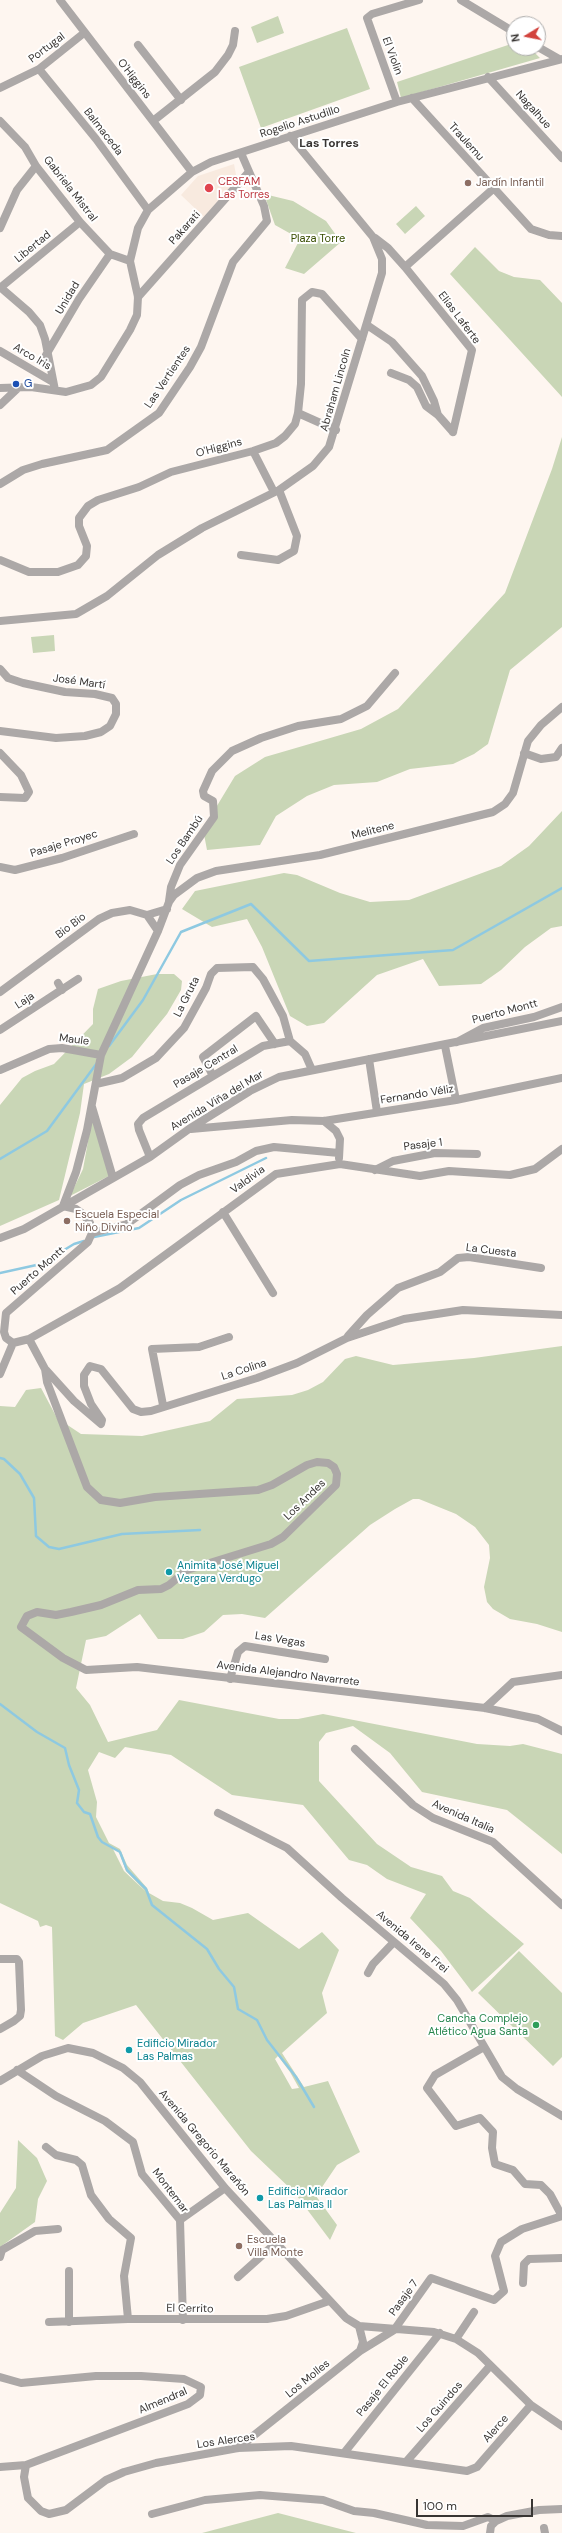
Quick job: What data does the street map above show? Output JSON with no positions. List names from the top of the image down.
{
  "streets": {
    "street": [
      "Portugal",
      "El Violin",
      "O'Higgins",
      "Nagalhue",
      "Rogelio Astudillo",
      "Balmaceda",
      "Traulemu",
      "Gabriela Mistral",
      "Pakarati",
      "Libertad",
      "Unidad",
      "Elias Laferte",
      "Arco Iris",
      "Las Vertientes",
      "Abraham Lincoln",
      "José Martí",
      "Melitene",
      "Los Bambú",
      "Pasaje Proyec",
      "Bio Bio",
      "La Gruta",
      "Laja",
      "Puerto Montt",
      "Maule",
      "Pasaje Central",
      "Fernando Véliz",
      "Avenida Viña del Mar",
      "Pasaje 1",
      "Valdivia",
      "La Cuesta",
      "La Colina",
      "Los Andes",
      "Las Vegas",
      "Avenida Alejandro Navarrete",
      "Avenida Italia",
      "Avenida Irene Frei",
      "Avenida Gregorio Marañón",
      "Montemar",
      "Pasaje 7",
      "El Cerrito",
      "Los Molles",
      "Pasaje El Roble",
      "Almendral",
      "Los Guindos",
      "Alerce",
      "Los Alerces"
    ]
  },
  "crossings": [
    ["Portugal", "O'Higgins"],
    ["Portugal", "Balmaceda"],
    ["El Violin", "Rogelio Astudillo"],
    ["O'Higgins", "Rogelio Astudillo"],
    ["O'Higgins", "Abraham Lincoln"],
    ["Nagalhue", "Rogelio Astudillo"],
    ["Rogelio Astudillo", "Balmaceda"],
    ["Rogelio Astudillo", "Traulemu"],
    ["Rogelio Astudillo", "Gabriela Mistral"],
    ["Rogelio Astudillo", "Pakarati"],
    ["Rogelio Astudillo", "Arco Iris"],
    ["Rogelio Astudillo", "Las Vertientes"],
    ["Rogelio Astudillo", "Abraham Lincoln"],
    ["Gabriela Mistral", "Libertad"],
    ["Gabriela Mistral", "Unidad"],
    ["Pakarati", "Las Vertientes"],
    ["Elias Laferte", "Abraham Lincoln"],
    ["Melitene", "Los Bambú"],
    ["Melitene", "La Gruta"],
    ["Melitene", "Maule"],
    ["Melitene", "Avenida Viña del Mar"],
    ["La Gruta", "Pasaje Central"],
    ["Puerto Montt", "Avenida Viña del Mar"],
    ["Puerto Montt", "Valdivia"],
    ["Pasaje Central", "Avenida Viña del Mar"],
    ["Pasaje 1", "Valdivia"],
    ["Valdivia", "Los Andes"],
    ["La Cuesta", "La Colina"],
    ["La Colina", "Los Andes"],
    ["Los Andes", "Avenida Alejandro Navarrete"],
    ["Las Vegas", "Avenida Alejandro Navarrete"],
    ["Avenida Gregorio Marañón", "Montemar"],
    ["Avenida Gregorio Marañón", "El Cerrito"],
    ["Montemar", "El Cerrito"],
    ["Pasaje 7", "Los Molles"],
    ["Los Molles", "Los Alerces"],
    ["Pasaje El Roble", "Los Alerces"],
    ["Almendral", "Los Alerces"],
    ["Los Guindos", "Los Alerces"],
    ["Alerce", "Los Alerces"]
  ],
  "districts": ["Las Torres"],
  "parks": ["Plaza Torre"],
  "places": [
    "Jardín Infantil",
    "CESFAM Las Torres",
    "G",
    "Escuela Especial Niño Divino",
    "Animita José Miguel Vergara Verdugo",
    "Cancha Complejo Atlético Agua Santa",
    "Edificio Mirador Las Palmas",
    "Edificio Mirador Las Palmas II",
    "Escuela Villa Monte"
  ],
  "scale_bar": "100 m",
  "north": "left"
}
